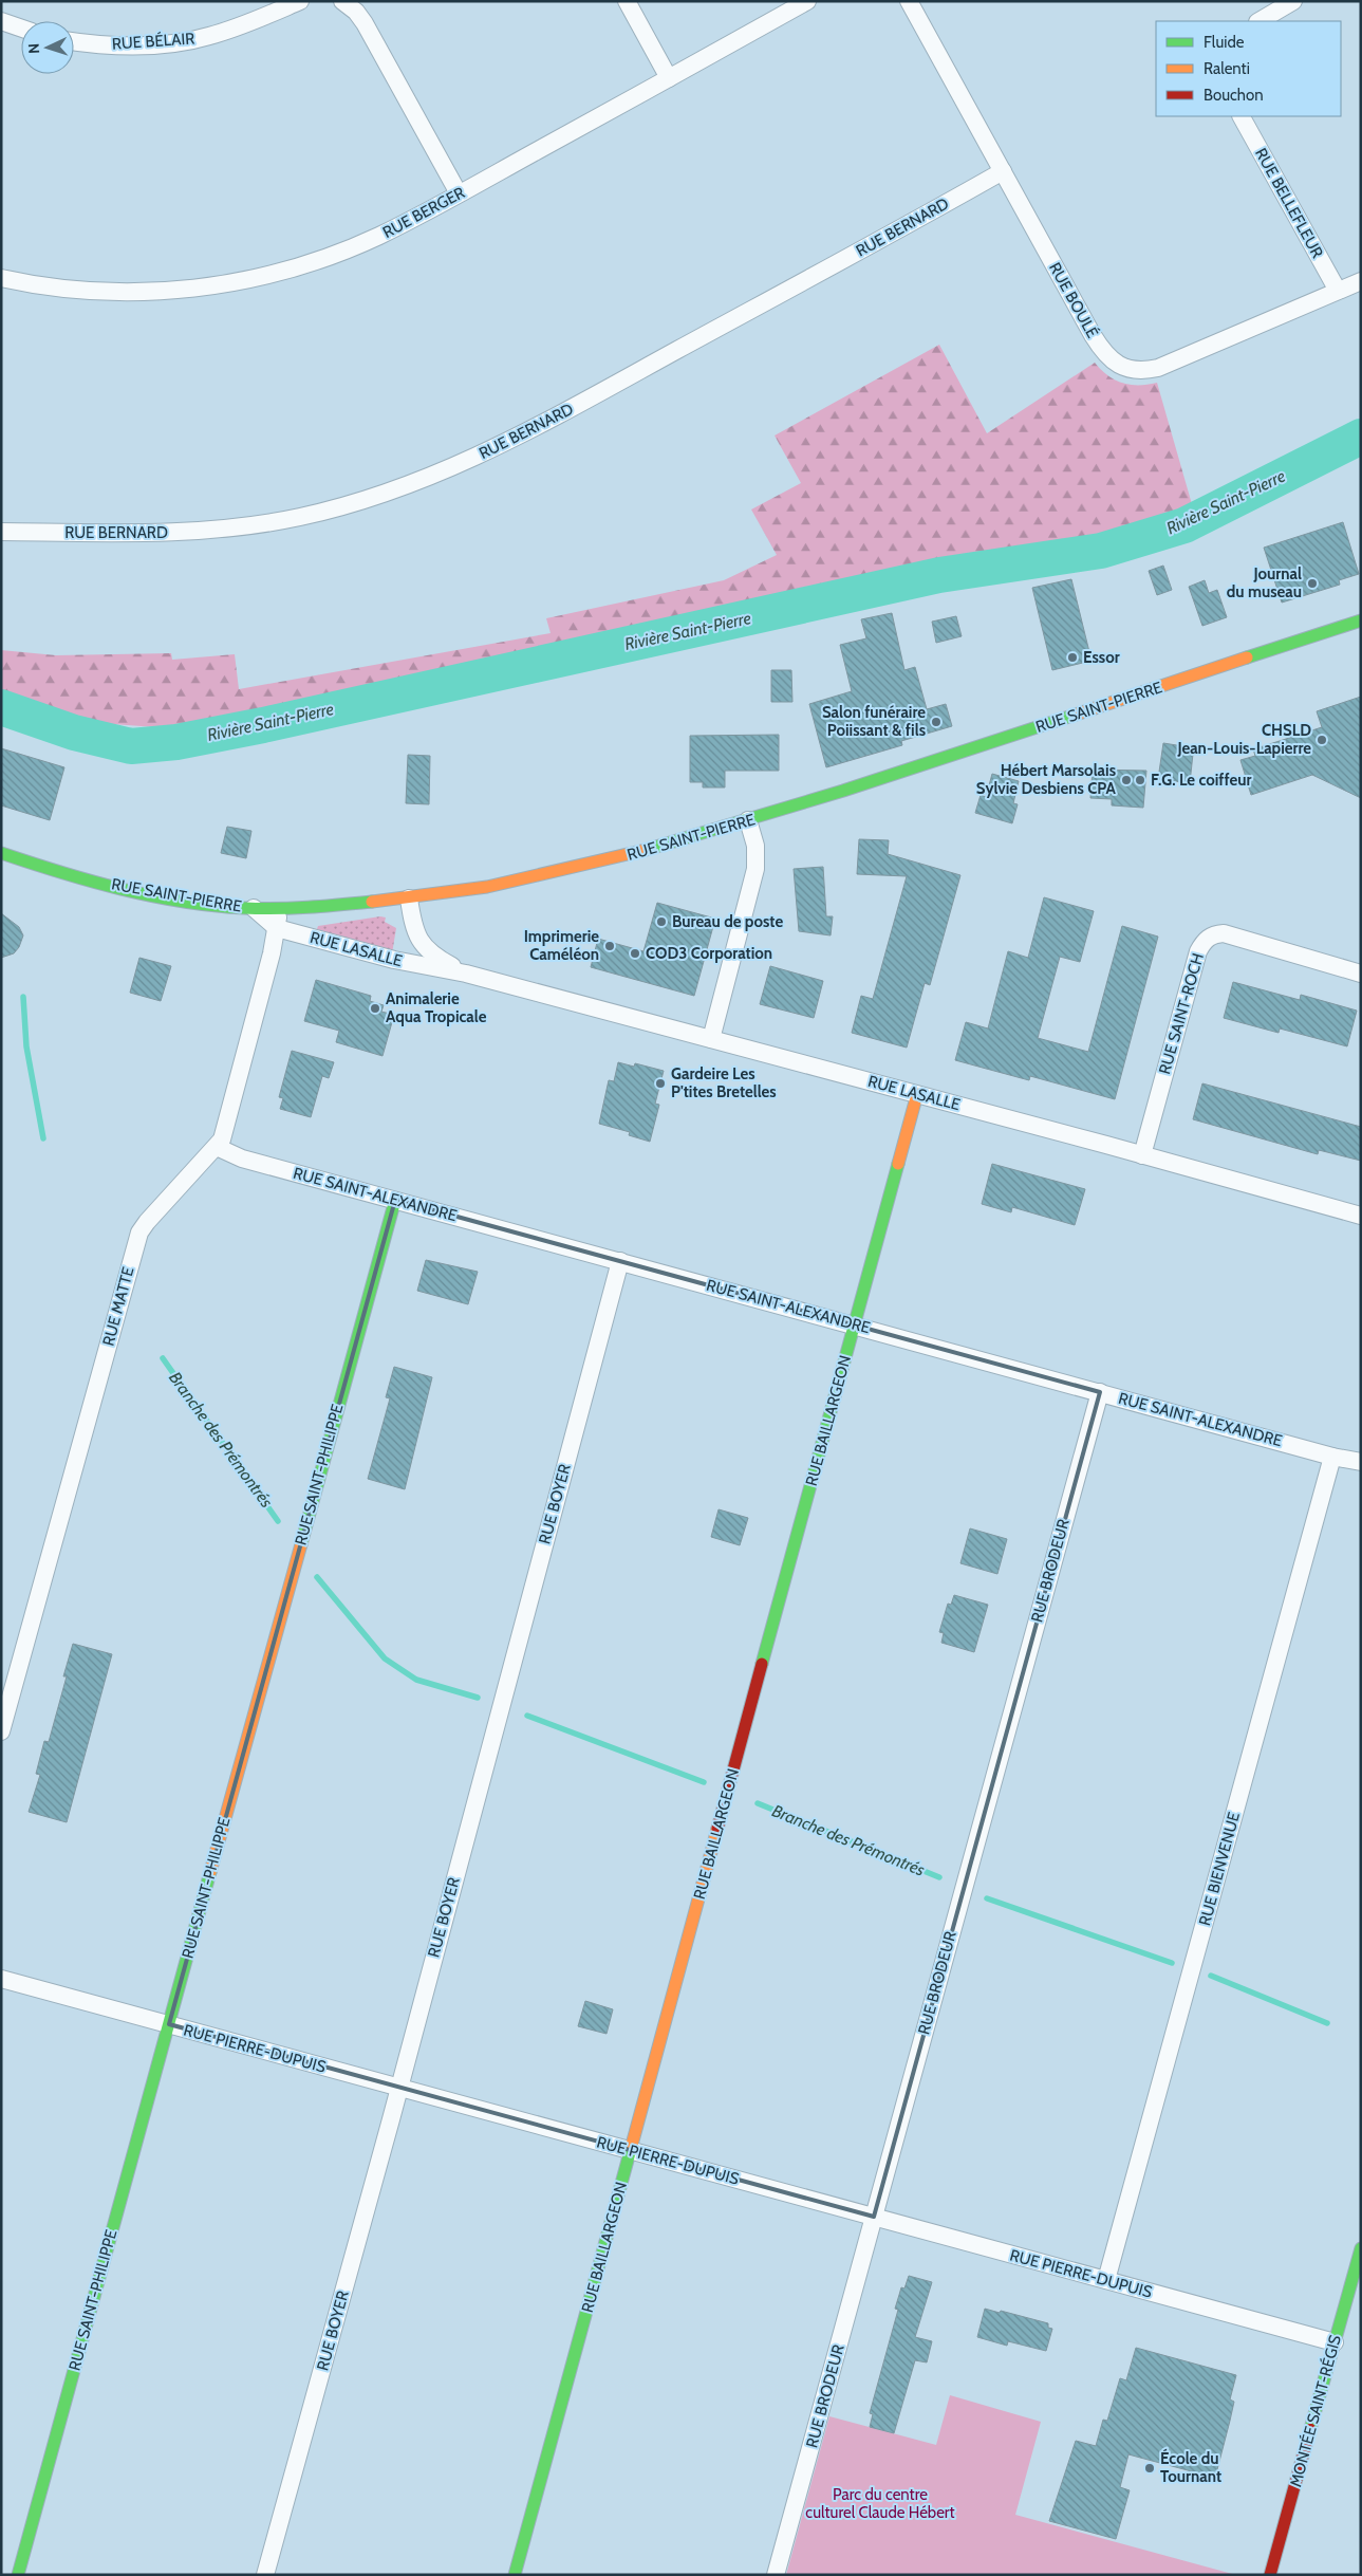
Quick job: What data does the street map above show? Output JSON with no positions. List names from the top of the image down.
{
  "streets": {
    "street": [
      "RUE BÉLAIR",
      "RUE BELLEFLEUR",
      "RUE BERGER",
      "RUE BERNARD",
      "RUE BOULÉ",
      "RUE SAINT-PIERRE",
      "RUE LASALLE",
      "RUE SAINT-ROCH",
      "RUE SAINT-ALEXANDRE",
      "RUE MATTE",
      "RUE BAILLARGEON",
      "RUE SAINT-PHILIPPE",
      "RUE BOYER",
      "RUE BRODEUR",
      "RUE BIENVENUE",
      "RUE PIERRE-DUPUIS",
      "MONTÉE SAINT-RÉGIS"
    ]
  },
  "crossings": [
    ["RUE BELLEFLEUR", "RUE BOULÉ"],
    ["RUE BERNARD", "RUE BOULÉ"],
    ["RUE SAINT-PIERRE", "RUE LASALLE"],
    ["RUE SAINT-PIERRE", "RUE MATTE"],
    ["RUE LASALLE", "RUE SAINT-ROCH"],
    ["RUE LASALLE", "RUE MATTE"],
    ["RUE LASALLE", "RUE BAILLARGEON"],
    ["RUE SAINT-ALEXANDRE", "RUE MATTE"],
    ["RUE SAINT-ALEXANDRE", "RUE BAILLARGEON"],
    ["RUE SAINT-ALEXANDRE", "RUE SAINT-PHILIPPE"],
    ["RUE SAINT-ALEXANDRE", "RUE BOYER"],
    ["RUE SAINT-ALEXANDRE", "RUE BRODEUR"],
    ["RUE SAINT-ALEXANDRE", "RUE BIENVENUE"],
    ["RUE BAILLARGEON", "RUE PIERRE-DUPUIS"],
    ["RUE SAINT-PHILIPPE", "RUE PIERRE-DUPUIS"],
    ["RUE BOYER", "RUE PIERRE-DUPUIS"],
    ["RUE BRODEUR", "RUE PIERRE-DUPUIS"],
    ["RUE BIENVENUE", "RUE PIERRE-DUPUIS"],
    ["RUE PIERRE-DUPUIS", "MONTÉE SAINT-RÉGIS"]
  ],
  "water": ["Rivière Saint-Pierre", "Branche des Prémontrés"],
  "parks": ["Parc du centre culturel Claude Hébert"],
  "places": [
    "Journal du museau",
    "Essor",
    "Salon funéraire Poiissant & fils",
    "CHSLD Jean-Louis-Lapierre",
    "Hébert Marsolais Sylvie Desbiens CPA",
    "F.G. Le coiffeur",
    "Bureau de poste",
    "Imprimerie Caméléon",
    "COD3 Corporation",
    "Animalerie Aqua Tropicale",
    "Gardeire Les P'tites Bretelles",
    "École du Tournant"
  ],
  "legend": ["Fluide", "Ralenti", "Bouchon"],
  "north": "left"
}
